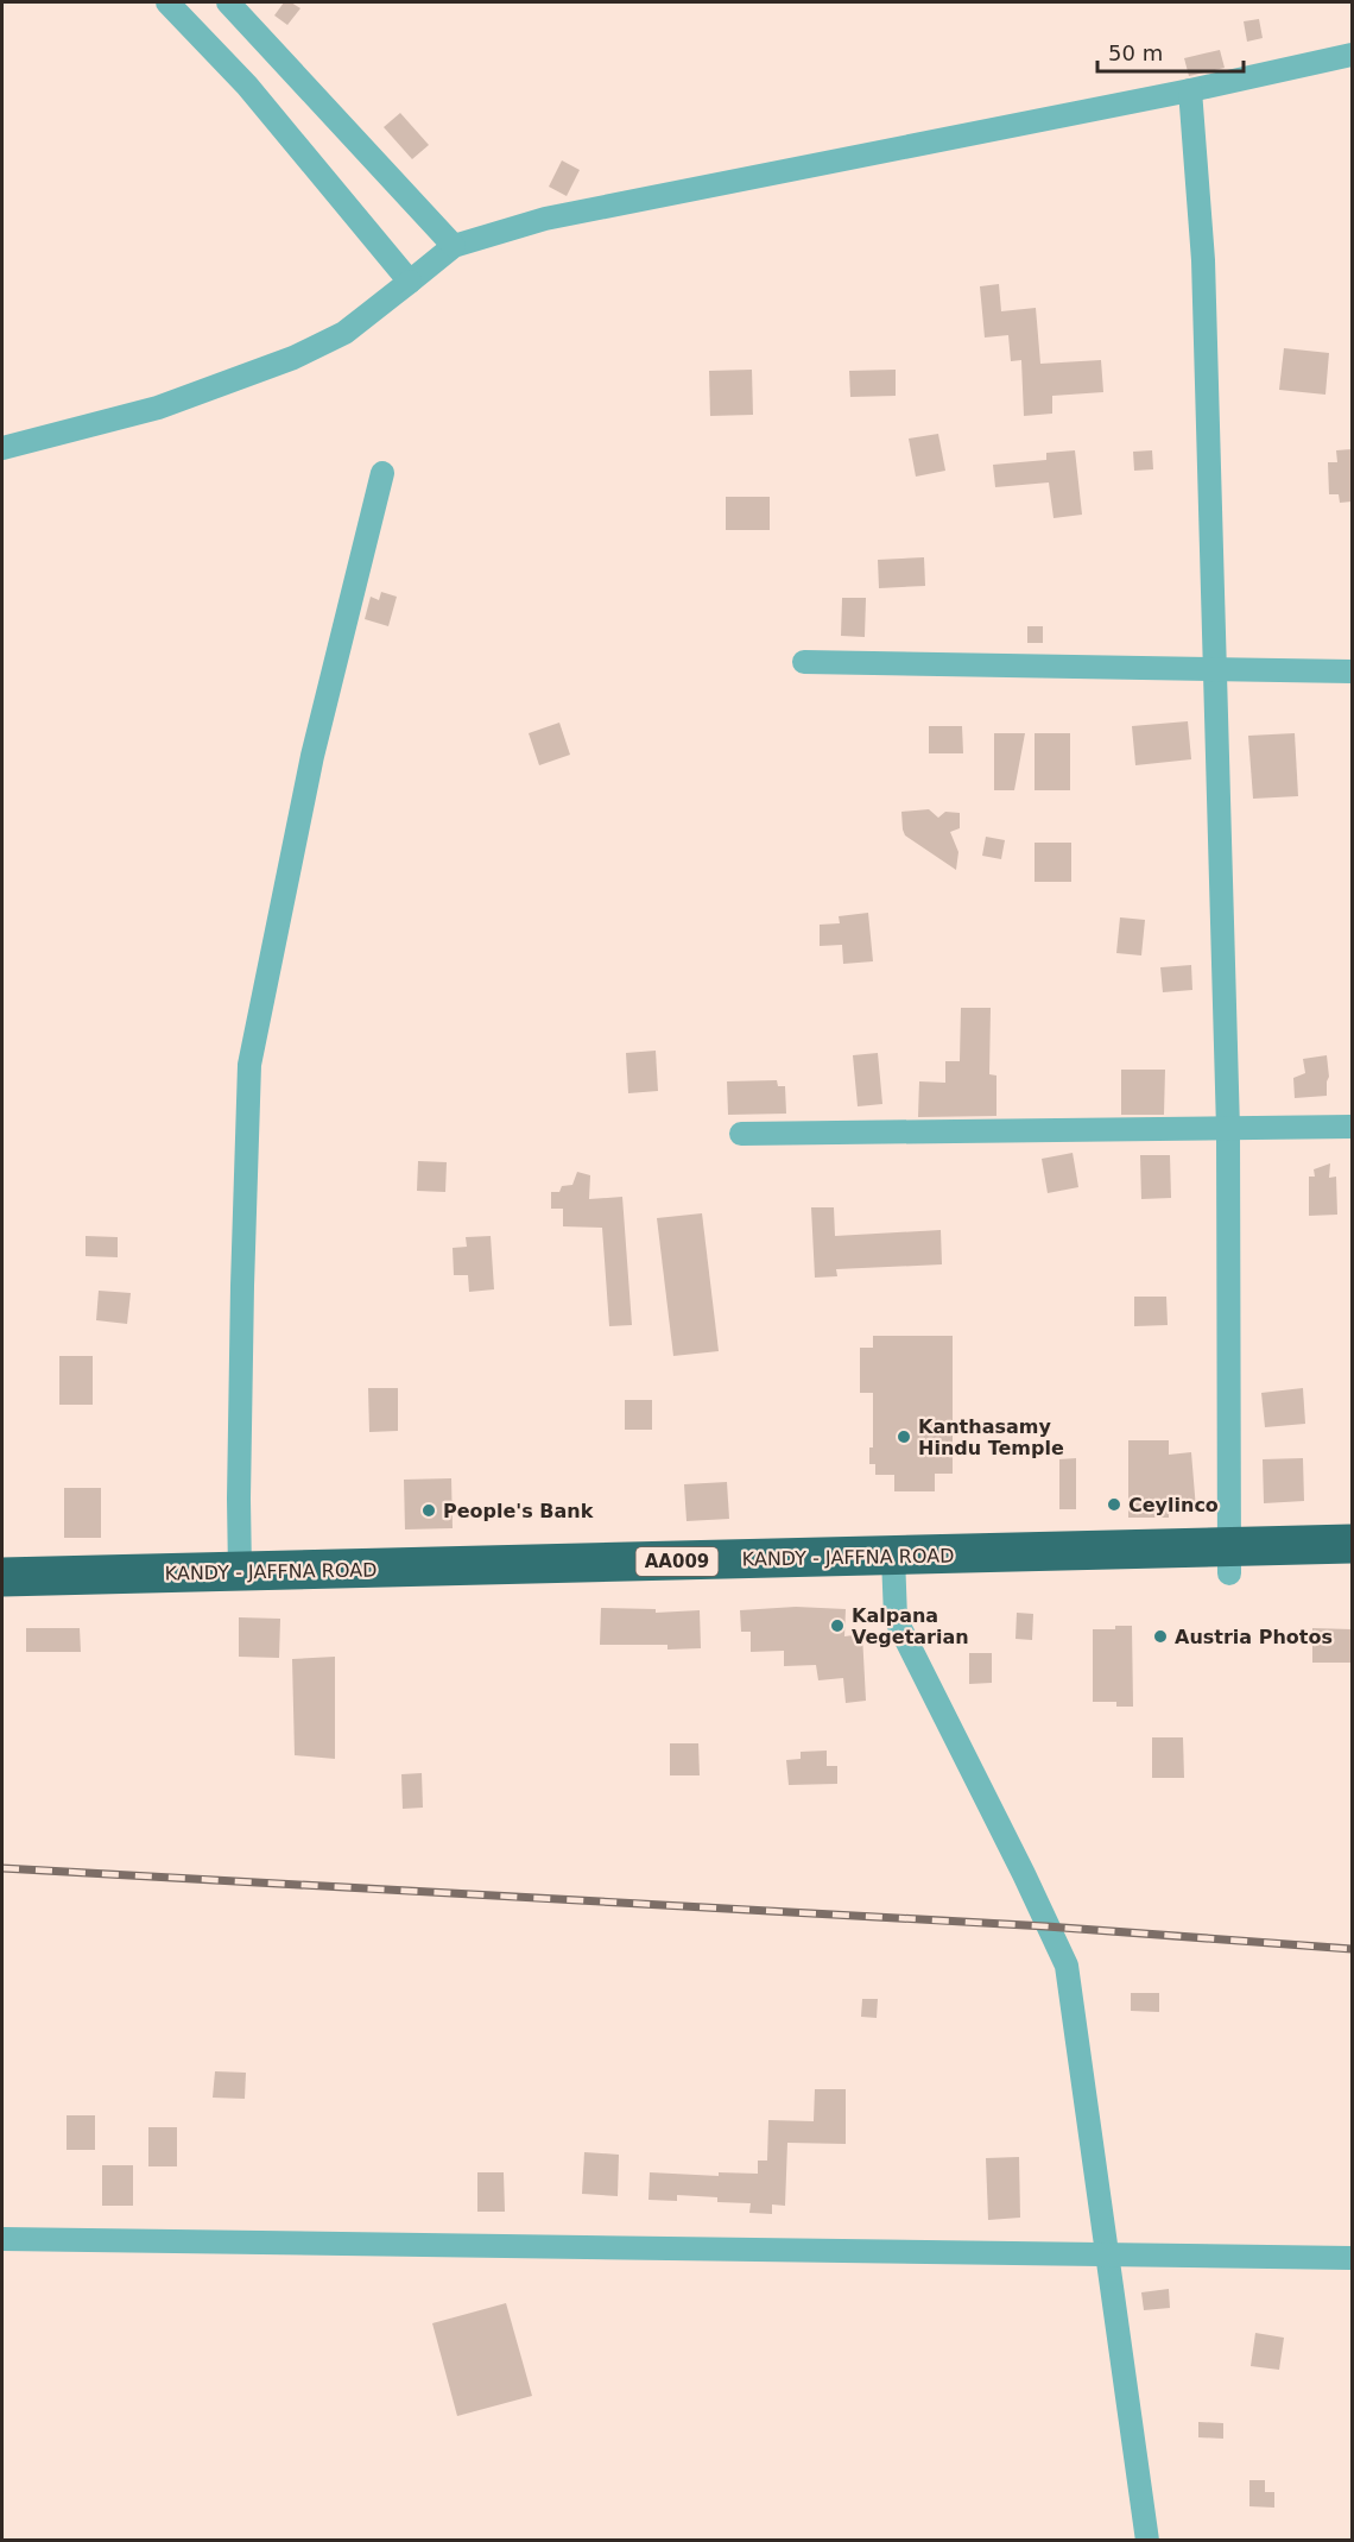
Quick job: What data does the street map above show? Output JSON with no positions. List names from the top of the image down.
{
  "streets": {
    "highway": ["KANDY - JAFFNA ROAD", "AA009"]
  },
  "places": [
    "Kanthasamy Hindu Temple",
    "Ceylinco",
    "People's Bank",
    "Kalpana Vegetarian",
    "Austria Photos"
  ],
  "scale_bar": "50 m"
}
